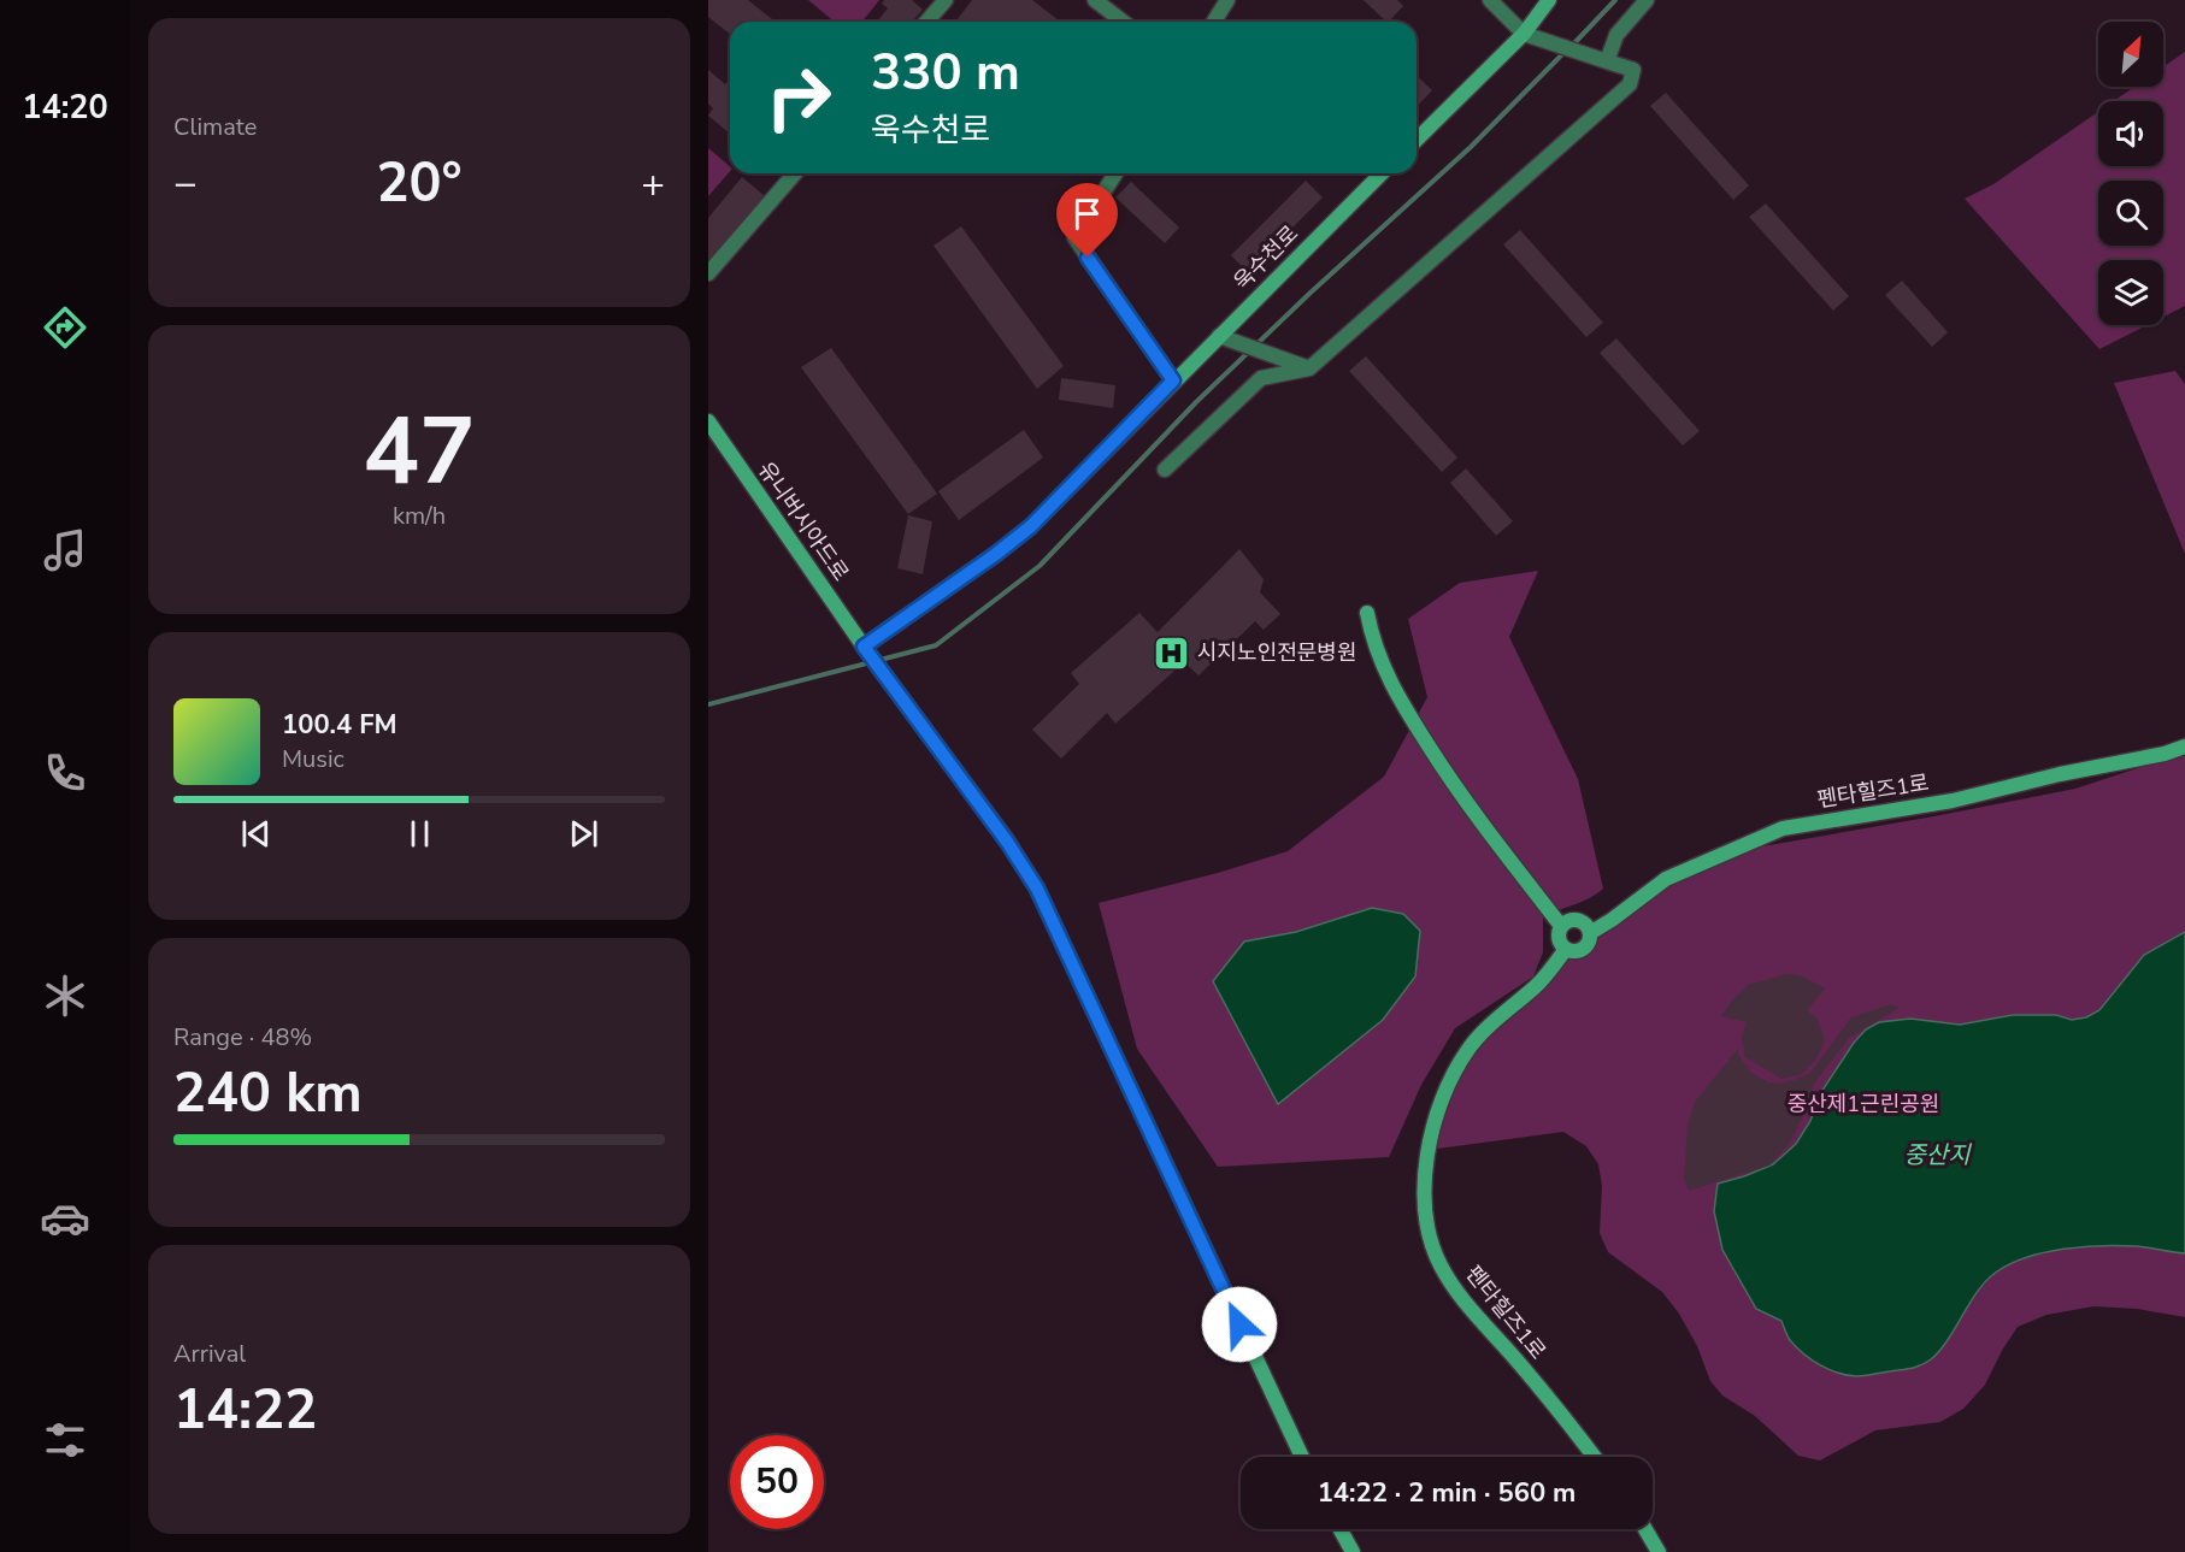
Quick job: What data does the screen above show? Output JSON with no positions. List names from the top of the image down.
{
  "streets": {
    "main road": ["욱수천로", "유니버시아드로", "펜타힐즈1로"]
  },
  "crossings": [
    ["욱수천로", "유니버시아드로"]
  ],
  "water": ["중산지"],
  "parks": ["중산제1근린공원"],
  "places": {
    "hospital": ["시지노인전문병원"]
  },
  "north": "top right",
  "page": {
    "tabs": "14:20",
    "tile": [
      "Climate",
      ["47", "km/h"],
      ["Range · 48%", "240 km"],
      ["Arrival", "14:22"]
    ],
    "turn": ["330 m", "욱수천로"],
    "heat": ["−", "20°", "+"],
    "song": ["100.4 FM", "Music"],
    "limit": "50",
    "trip": "14:22 · 2 min · 560 m"
  }
}
